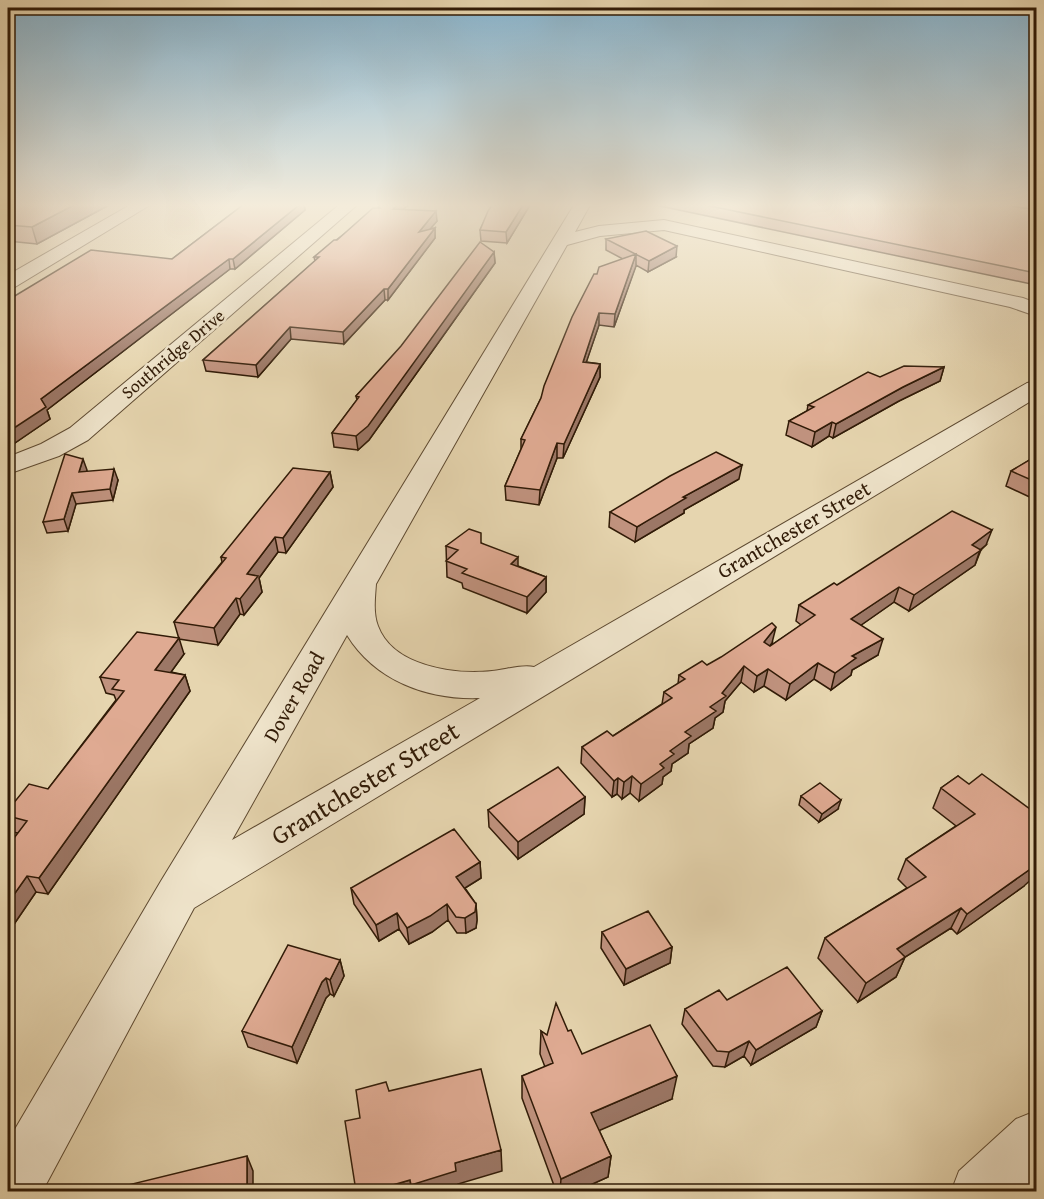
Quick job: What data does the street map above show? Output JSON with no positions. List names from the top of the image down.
{
  "streets": {
    "street": ["Southridge Drive", "Grantchester Street", "Dover Road"]
  },
  "crossings": [
    ["Grantchester Street", "Dover Road"]
  ]
}
